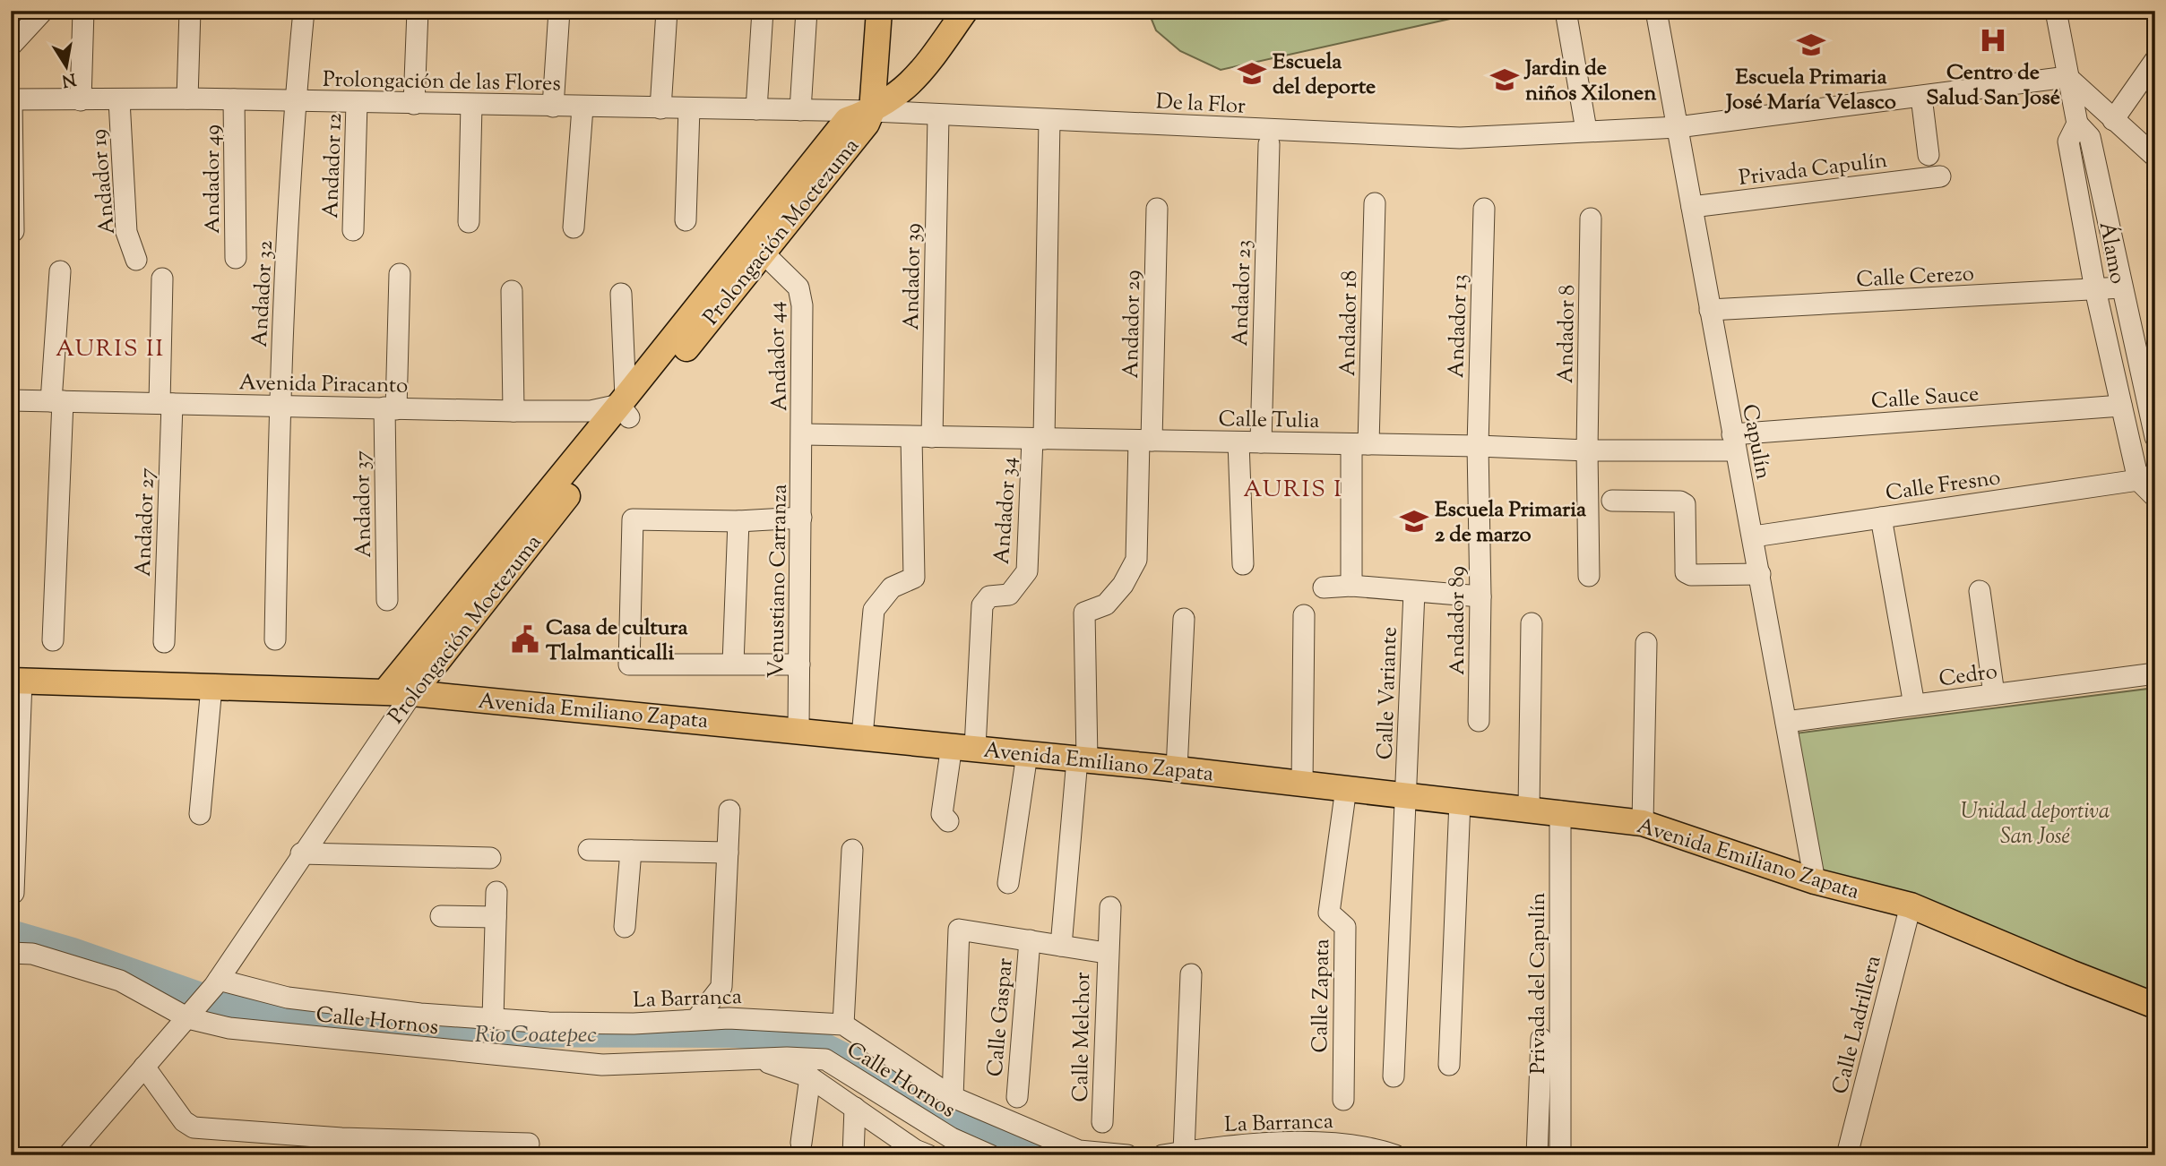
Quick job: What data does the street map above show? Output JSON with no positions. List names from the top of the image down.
{
  "streets": {
    "main road": ["Prolongación Moctezuma", "Avenida Emiliano Zapata"],
    "street": [
      "Prolongación de las Flores",
      "De la Flor",
      "Andador 12",
      "Privada Capulín",
      "Andador 49",
      "Andador 19",
      "Álamo",
      "Calle Cerezo",
      "Andador 39",
      "Andador 23",
      "Andador 32",
      "Andador 18",
      "Andador 29",
      "Andador 13",
      "Andador 8",
      "Andador 44",
      "Avenida Piracanto",
      "Calle Sauce",
      "Calle Tulia",
      "Capulín",
      "Calle Fresno",
      "Andador 37",
      "Andador 34",
      "Andador 27",
      "Venustiano Carranza",
      "Andador 89",
      "Cedro",
      "Calle Variante",
      "Privada del Capulín",
      "Calle Zapata",
      "La Barranca",
      "Calle Gaspar",
      "Calle Hornos",
      "Calle Ladrillera",
      "Calle Melchor"
    ]
  },
  "crossings": [
    ["Prolongación de las Flores", "De la Flor"],
    ["Prolongación de las Flores", "Andador 12"],
    ["Prolongación de las Flores", "Andador 49"],
    ["Prolongación de las Flores", "Andador 19"],
    ["Prolongación de las Flores", "Prolongación Moctezuma"],
    ["Prolongación de las Flores", "Andador 32"],
    ["De la Flor", "Prolongación Moctezuma"],
    ["De la Flor", "Álamo"],
    ["De la Flor", "Andador 39"],
    ["De la Flor", "Capulín"],
    ["De la Flor", "Andador 34"],
    ["Privada Capulín", "Capulín"],
    ["Prolongación Moctezuma", "Andador 44"],
    ["Prolongación Moctezuma", "Avenida Piracanto"],
    ["Prolongación Moctezuma", "Avenida Emiliano Zapata"],
    ["Prolongación Moctezuma", "La Barranca"],
    ["Prolongación Moctezuma", "Calle Hornos"],
    ["Álamo", "Calle Cerezo"],
    ["Álamo", "Calle Sauce"],
    ["Álamo", "Calle Fresno"],
    ["Calle Cerezo", "Capulín"],
    ["Andador 39", "Calle Tulia"],
    ["Andador 39", "Avenida Emiliano Zapata"],
    ["Andador 23", "Calle Tulia"],
    ["Andador 32", "Avenida Piracanto"],
    ["Andador 18", "Calle Tulia"],
    ["Andador 29", "Calle Tulia"],
    ["Andador 29", "Avenida Emiliano Zapata"],
    ["Andador 13", "Calle Tulia"],
    ["Andador 13", "Andador 89"],
    ["Andador 8", "Calle Tulia"],
    ["Andador 44", "Calle Tulia"],
    ["Andador 44", "Venustiano Carranza"],
    ["Avenida Piracanto", "Andador 37"],
    ["Avenida Piracanto", "Andador 27"],
    ["Calle Sauce", "Calle Tulia"],
    ["Calle Sauce", "Capulín"],
    ["Calle Tulia", "Capulín"],
    ["Calle Tulia", "Andador 34"],
    ["Calle Tulia", "Venustiano Carranza"],
    ["Calle Tulia", "Andador 89"],
    ["Capulín", "Calle Fresno"],
    ["Capulín", "Cedro"],
    ["Capulín", "Avenida Emiliano Zapata"],
    ["Andador 34", "Avenida Emiliano Zapata"],
    ["Venustiano Carranza", "Avenida Emiliano Zapata"],
    ["Calle Variante", "Avenida Emiliano Zapata"],
    ["Avenida Emiliano Zapata", "Privada del Capulín"],
    ["Avenida Emiliano Zapata", "Calle Zapata"],
    ["Avenida Emiliano Zapata", "Calle Ladrillera"]
  ],
  "districts": ["AURIS II", "AURIS I"],
  "water": ["Rio Coatepec"],
  "parks": ["Unidad deportiva San José"],
  "places": {
    "hospital": ["Centro de Salud San José"],
    "school or university": [
      "Escuela Primaria José María Velasco",
      "Escuela del deporte",
      "Jardin de niños Xilonen",
      "Escuela Primaria 2 de marzo"
    ],
    "public building": ["Casa de cultura Tlalmanticalli"]
  },
  "north": "bottom"
}
